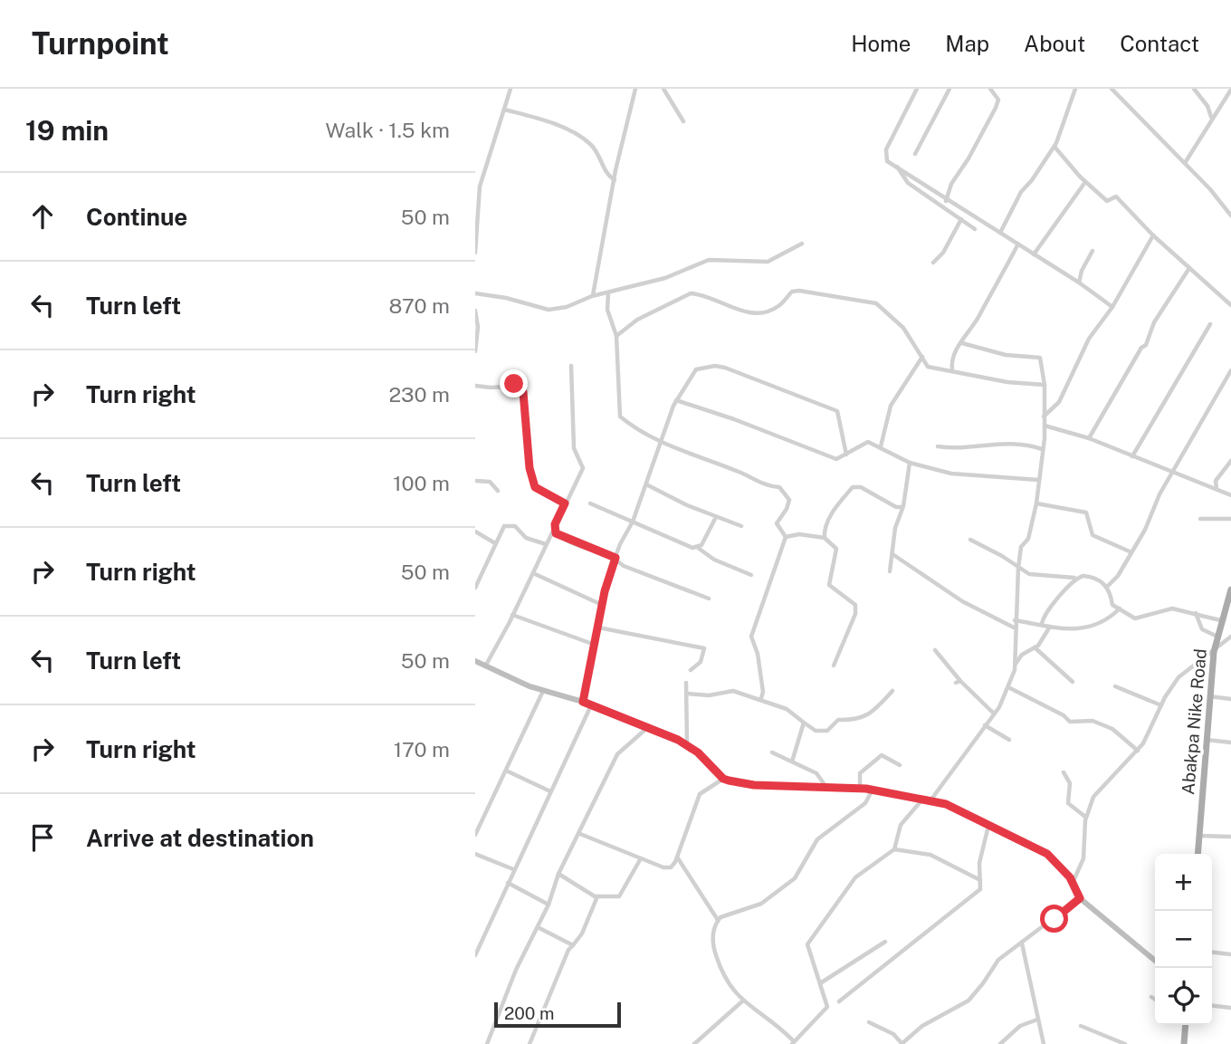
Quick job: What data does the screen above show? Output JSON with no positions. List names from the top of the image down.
{
  "streets": {
    "main road": ["Abakpa Nike Road"]
  },
  "scale_bar": "200 m",
  "page": {
    "header": "Turnpoint",
    "nav": [
      "Home",
      "Map",
      "About",
      "Contact"
    ],
    "heading": ["19 min", "Walk · 1.5 km"],
    "list": [
      ["Continue", "50 m"],
      ["Turn left", "870 m"],
      ["Turn right", "230 m"],
      ["Turn left", "100 m"],
      ["Turn right", "50 m"],
      ["Turn left", "50 m"],
      ["Turn right", "170 m"],
      "Arrive at destination"
    ],
    "map_buttons": ["+", "−"],
    "scale": "200 m"
  }
}
